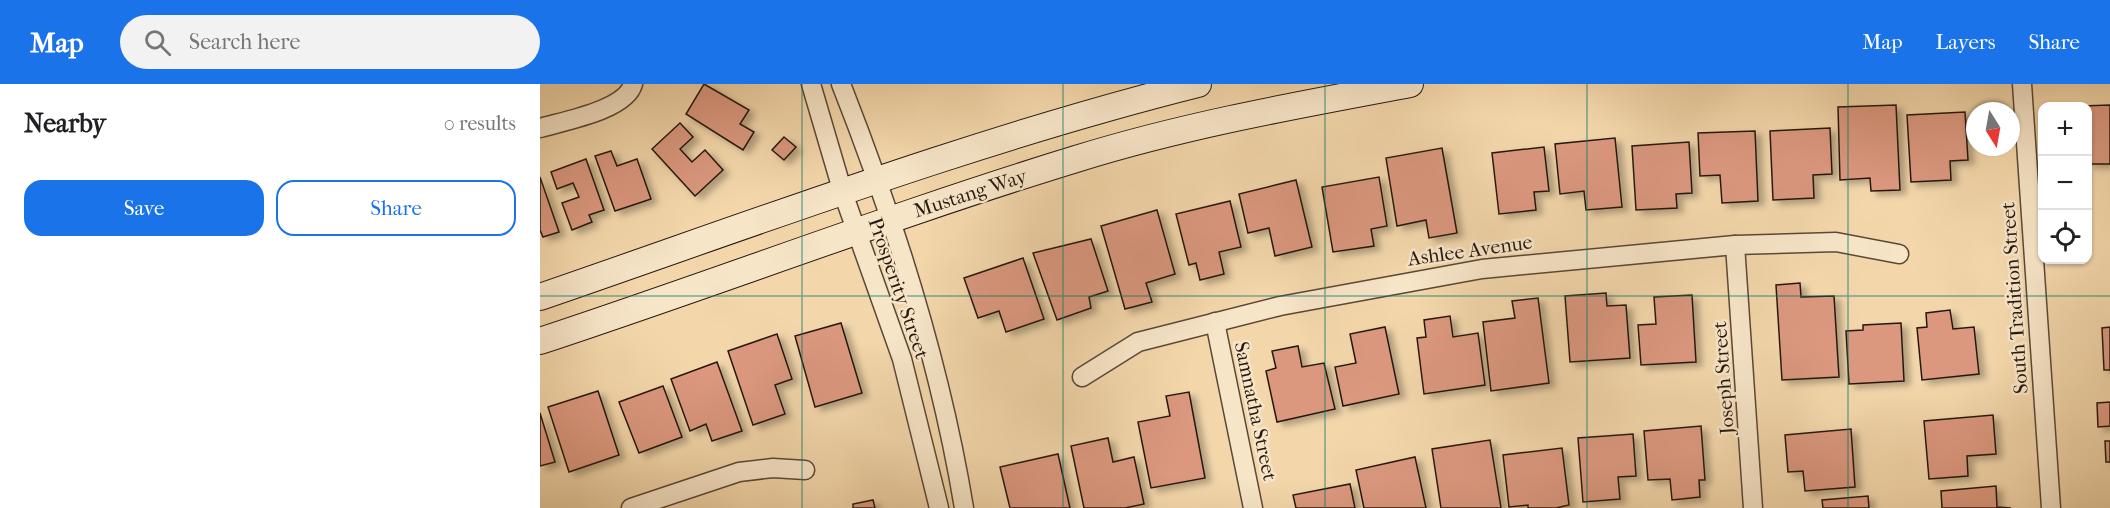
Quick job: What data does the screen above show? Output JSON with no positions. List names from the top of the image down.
{
  "streets": {
    "street": [
      "Mustang Way",
      "Ashlee Avenue",
      "Prosperity Street",
      "South Tradition Street",
      "Joseph Street",
      "Samnatha Street"
    ]
  },
  "crossings": [
    ["Mustang Way", "Prosperity Street"],
    ["Ashlee Avenue", "Joseph Street"],
    ["Ashlee Avenue", "Samnatha Street"]
  ],
  "north": "bottom",
  "page": {
    "header": "Map",
    "search": "Search here",
    "nav": ["Map", "Layers", "Share"],
    "heading": ["Nearby", "0 results"],
    "map_buttons": ["+", "−"],
    "buttons": ["Save", "Share"]
  }
}
